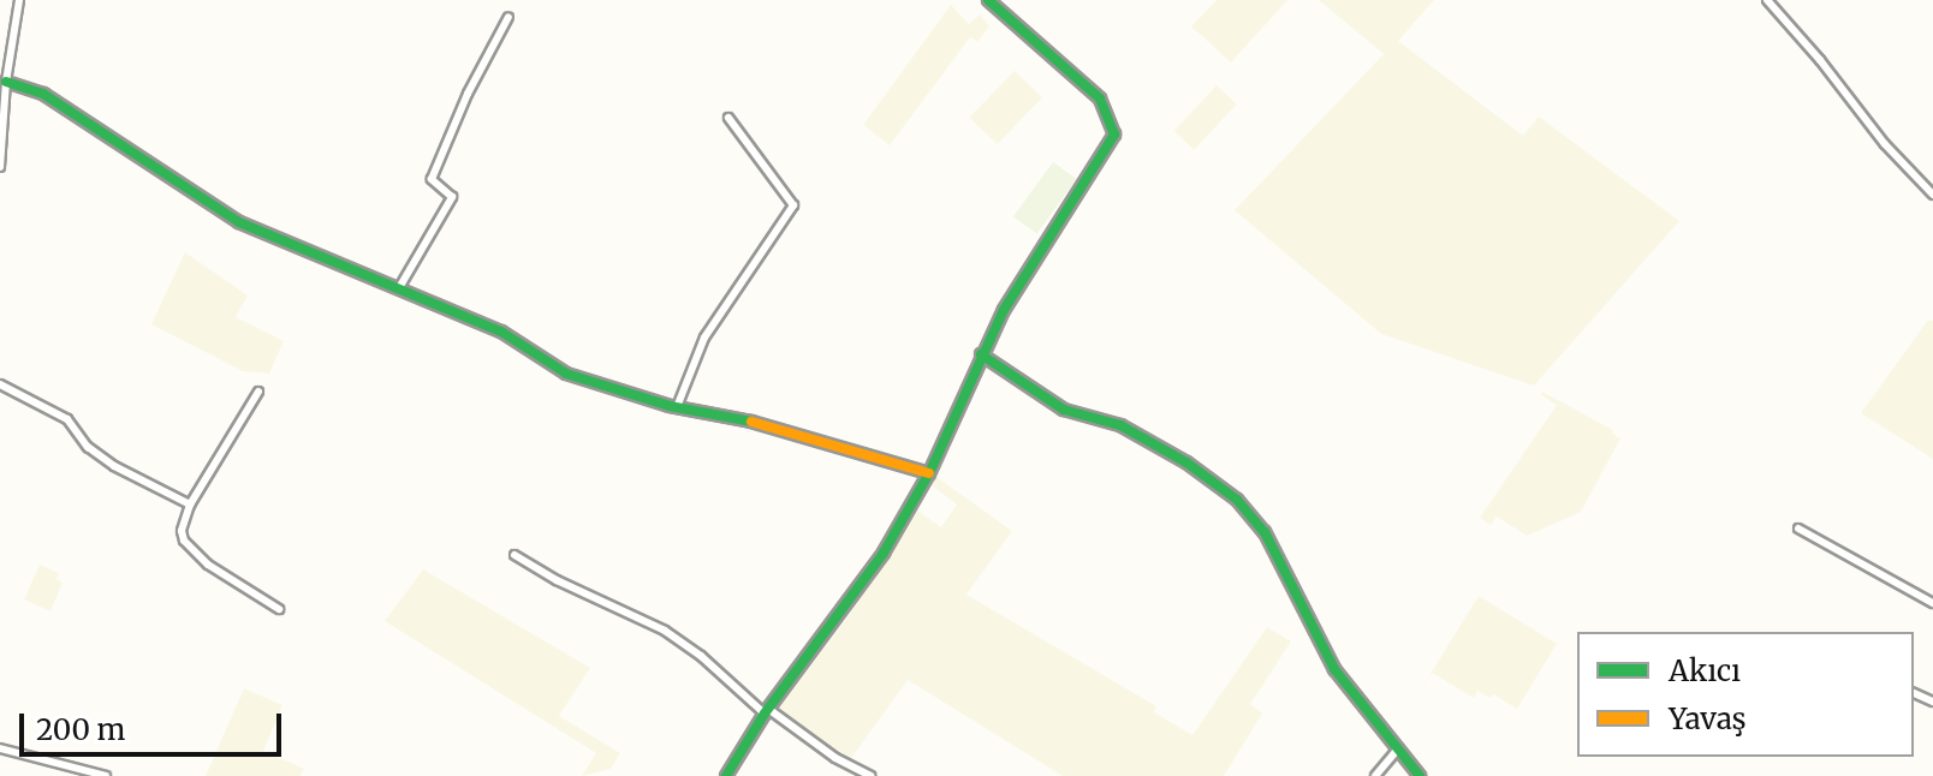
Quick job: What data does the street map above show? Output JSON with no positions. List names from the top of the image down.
{
  "legend": ["Akıcı", "Yavaş"],
  "scale_bar": "200 m"
}
